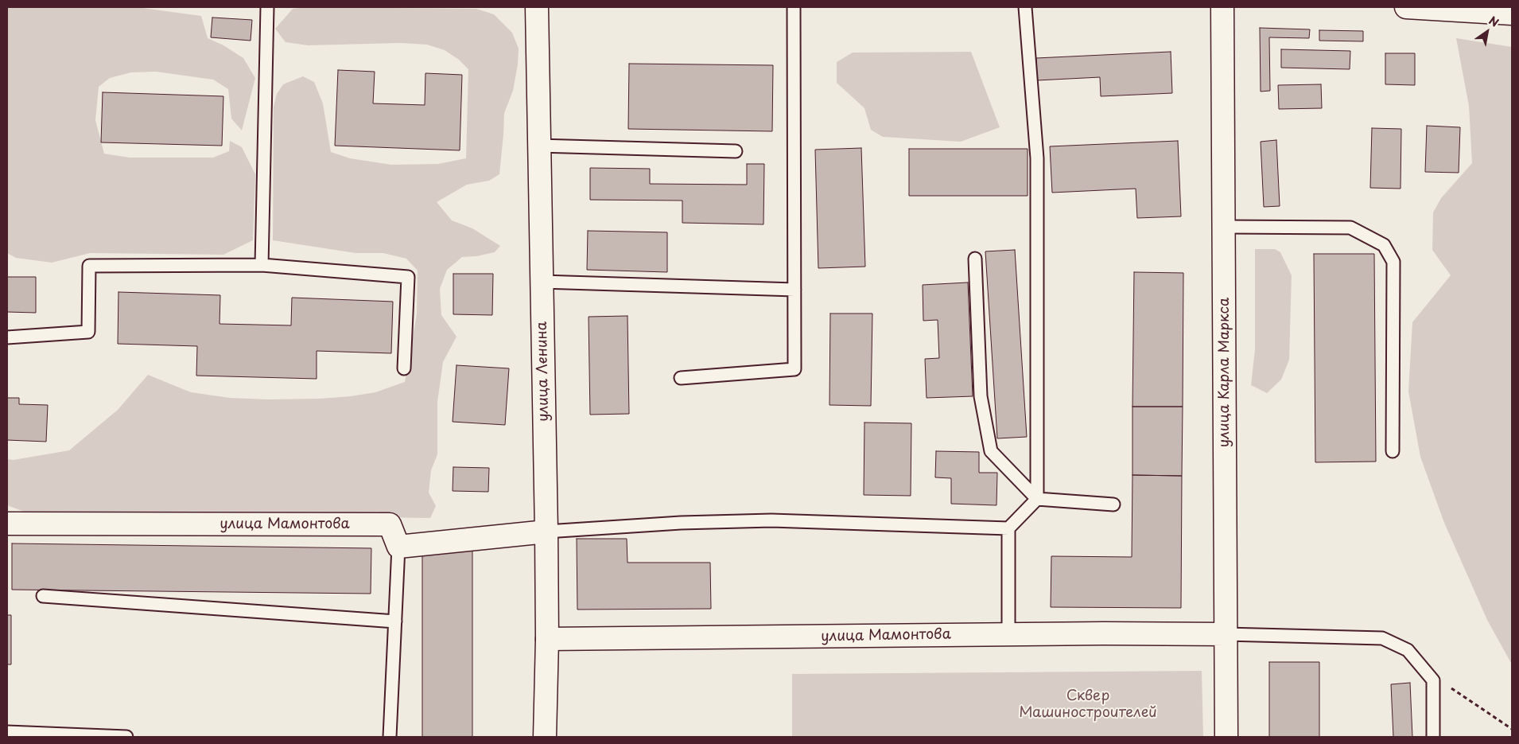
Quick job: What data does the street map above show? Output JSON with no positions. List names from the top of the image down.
{
  "streets": {
    "street": ["улица Ленина", "улица Карла Маркса", "улица Мамонтова"]
  },
  "crossings": [
    ["улица Ленина", "улица Мамонтова"],
    ["улица Карла Маркса", "улица Мамонтова"]
  ],
  "parks": ["Сквер Машиностроителей"],
  "north": "top right"
}
